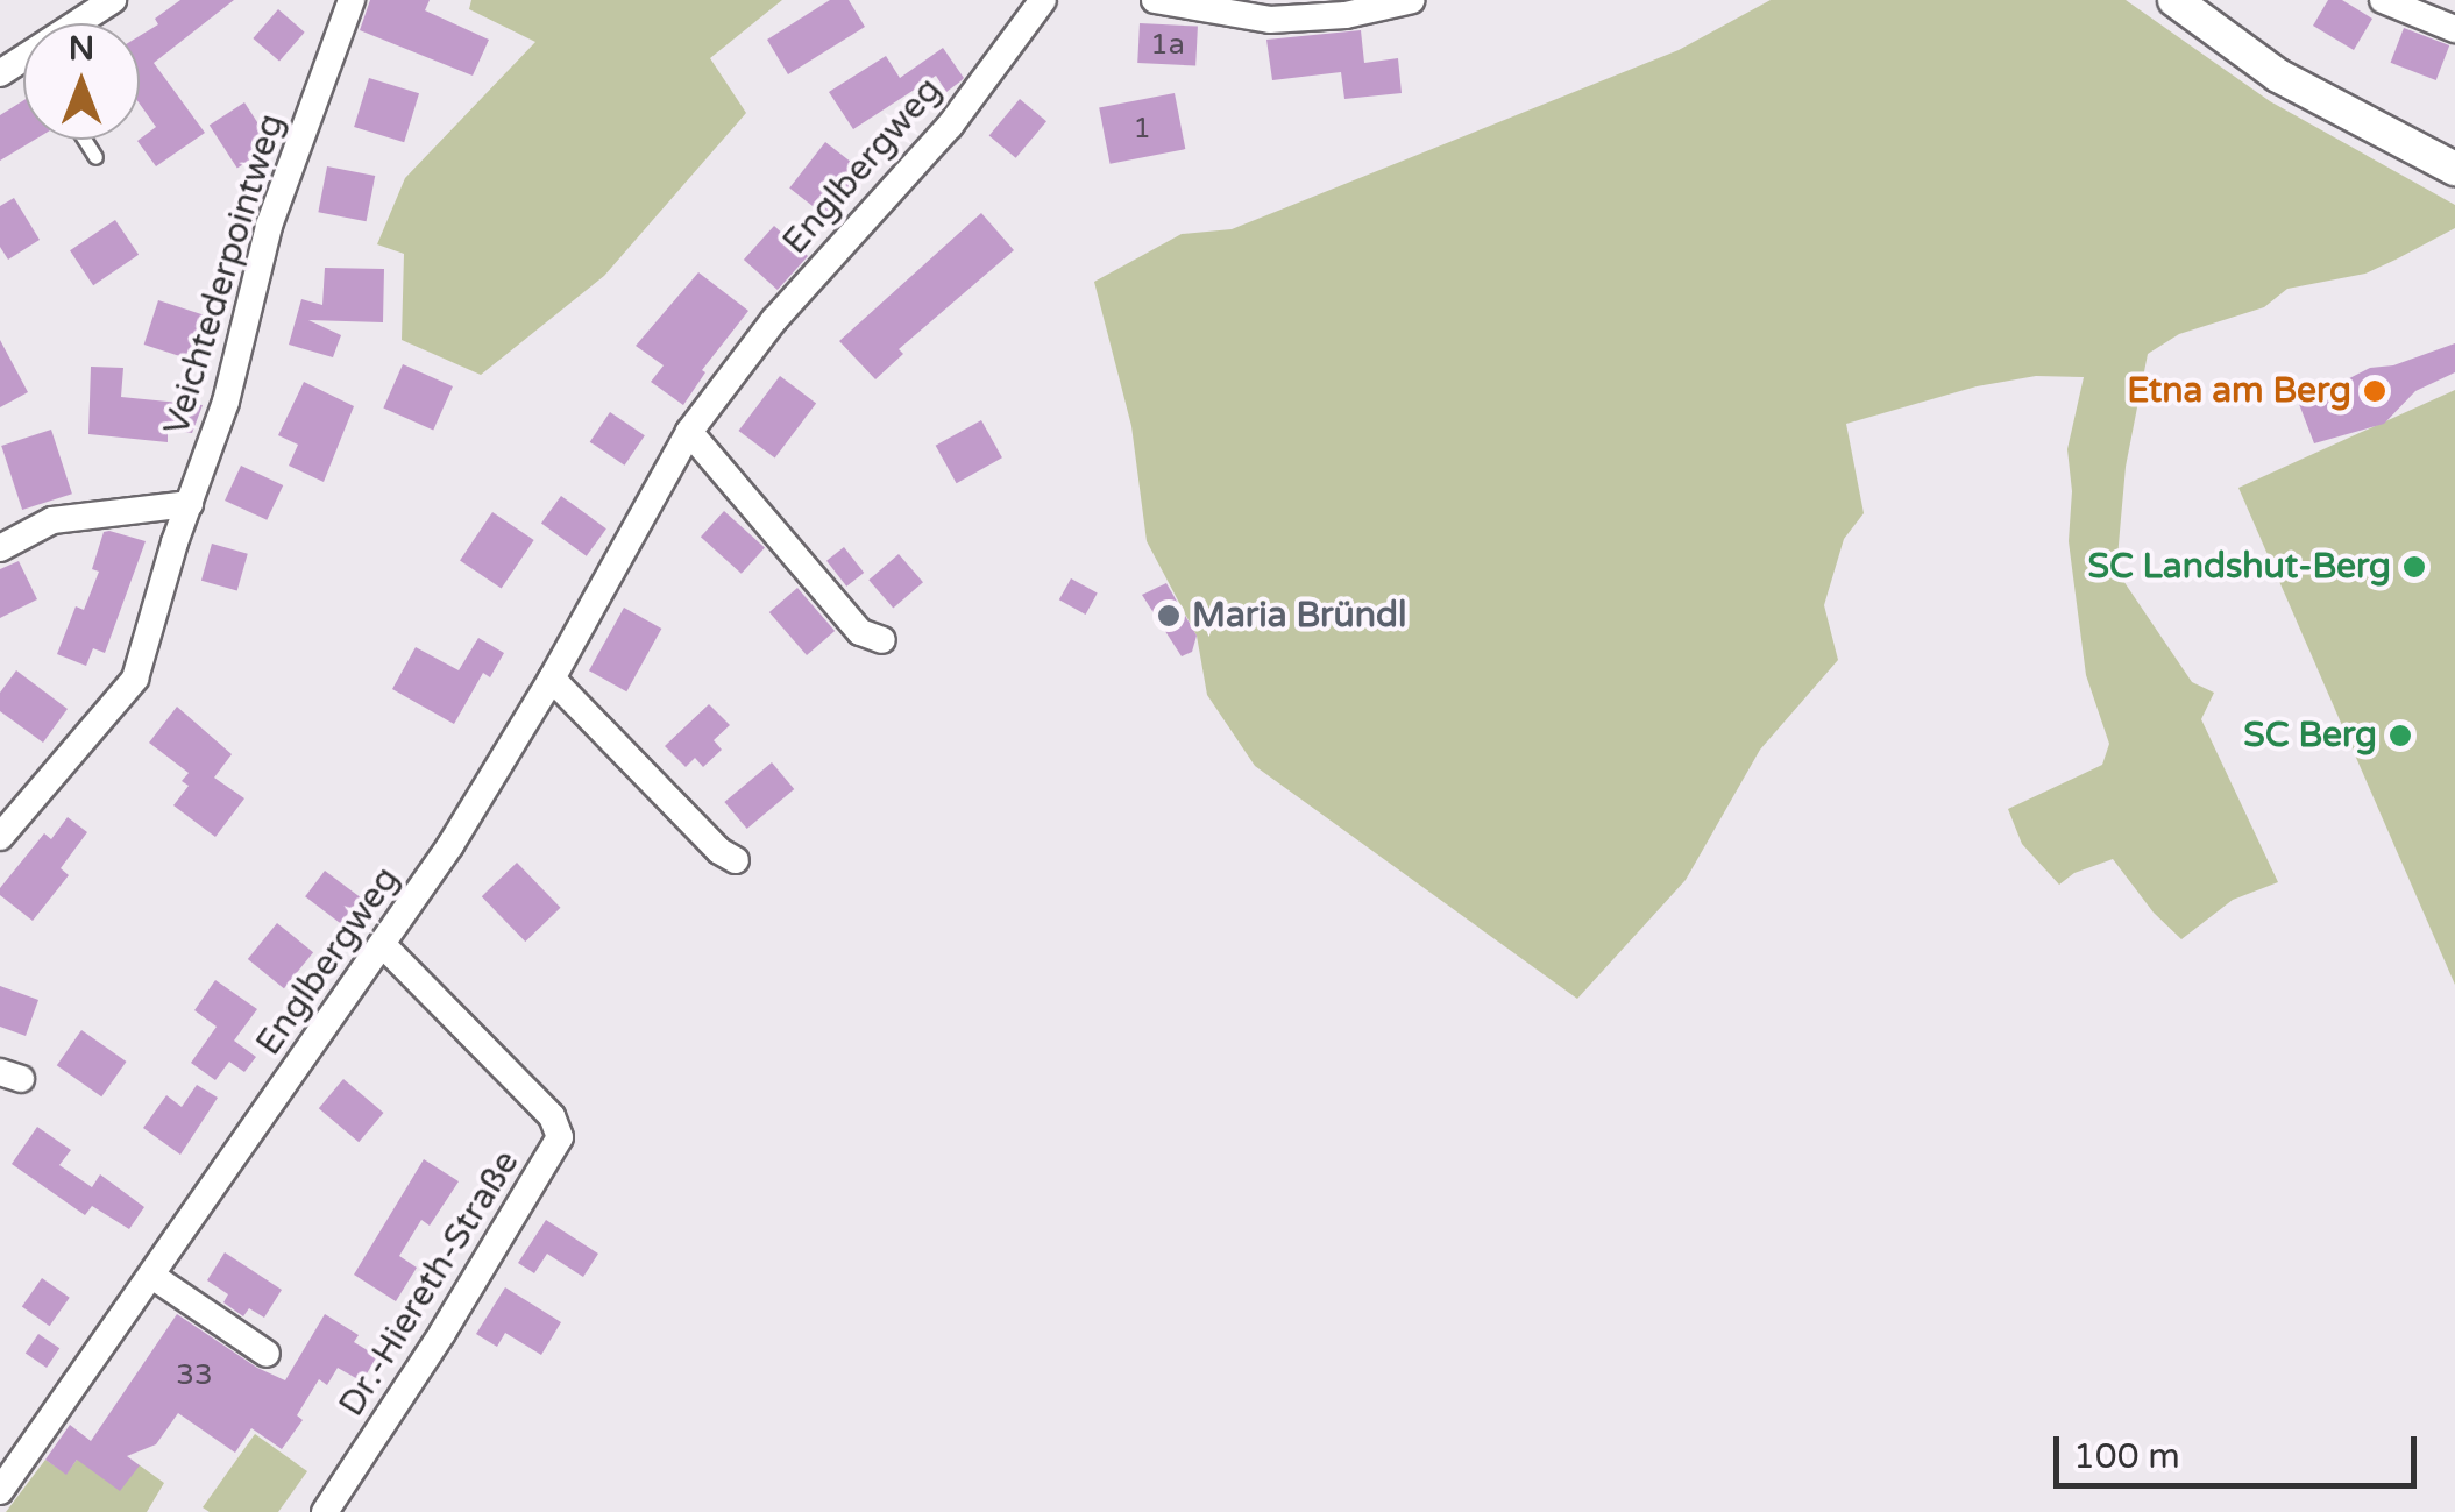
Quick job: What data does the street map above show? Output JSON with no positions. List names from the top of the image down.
{
  "streets": {
    "street": ["Englbergweg", "Veichtederpointweg", "Dr.-Hiereth-Straße"]
  },
  "crossings": [
    ["Englbergweg", "Dr.-Hiereth-Straße"]
  ],
  "places": [
    "Etna am Berg",
    "SC Landshut-Berg",
    "Maria Bründl",
    "SC Berg"
  ],
  "house_numbers": ["1a", "1", "33"],
  "scale_bar": "100 m",
  "north": "top"
}
